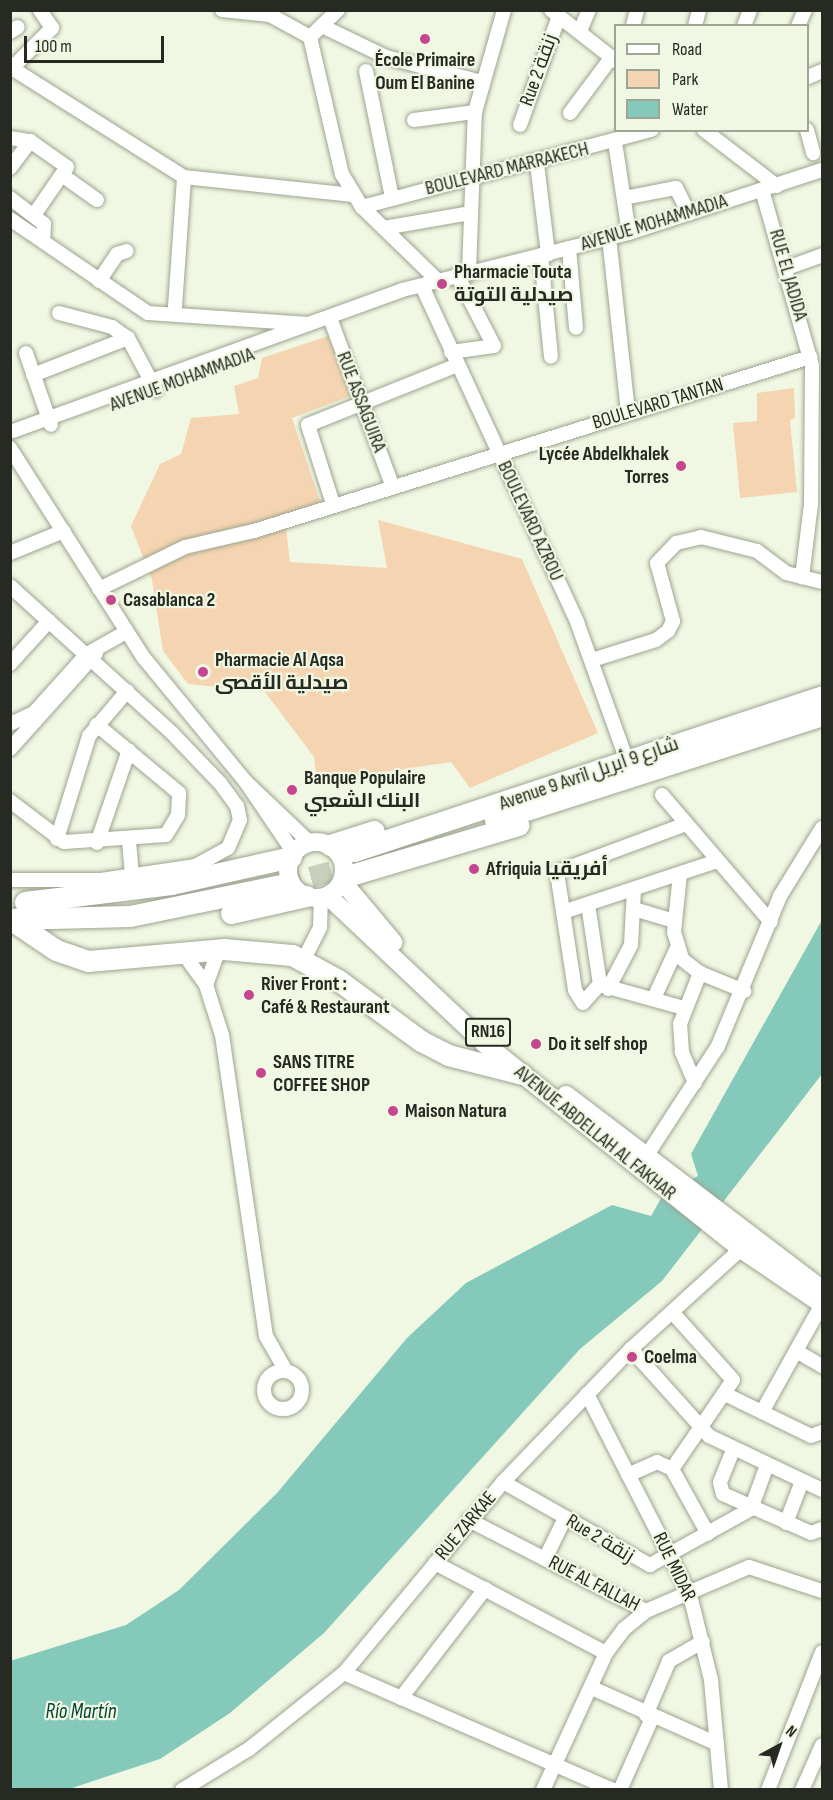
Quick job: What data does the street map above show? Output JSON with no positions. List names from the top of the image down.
{
  "streets": {
    "highway": ["Avenue 9 Avril شارع 9 أبريل"],
    "main road": ["RN16", "AVENUE ABDELLAH AL FAKHAR"],
    "street": [
      "Rue 2 زنقة",
      "BOULEVARD MARRAKECH",
      "AVENUE MOHAMMADIA",
      "RUE EL JADIDA",
      "RUE ASSAGUIRA",
      "BOULEVARD TANTAN",
      "BOULEVARD AZROU",
      "RUE ZARKAE",
      "RUE MIDAR",
      "RUE AL FALLAH"
    ]
  },
  "crossings": [
    ["Rue 2 زنقة", "RUE ZARKAE"],
    ["Rue 2 زنقة", "RUE MIDAR"],
    ["AVENUE MOHAMMADIA", "RUE EL JADIDA"],
    ["AVENUE MOHAMMADIA", "RUE ASSAGUIRA"],
    ["AVENUE MOHAMMADIA", "BOULEVARD AZROU"],
    ["RUE EL JADIDA", "BOULEVARD TANTAN"],
    ["RUE ASSAGUIRA", "BOULEVARD TANTAN"],
    ["BOULEVARD TANTAN", "BOULEVARD AZROU"],
    ["BOULEVARD AZROU", "Avenue 9 Avril شارع 9 أبريل"],
    ["Avenue 9 Avril شارع 9 أبريل", "RN16"],
    ["Avenue 9 Avril شارع 9 أبريل", "AVENUE ABDELLAH AL FAKHAR"],
    ["RN16", "AVENUE ABDELLAH AL FAKHAR"],
    ["AVENUE ABDELLAH AL FAKHAR", "RUE ZARKAE"],
    ["RUE ZARKAE", "RUE MIDAR"],
    ["RUE ZARKAE", "RUE AL FALLAH"],
    ["RUE MIDAR", "RUE AL FALLAH"]
  ],
  "water": ["Río Martín"],
  "places": [
    "École Primaire Oum El Banine",
    "Pharmacie Touta صيدلية التوتة",
    "Lycée Abdelkhalek Torres",
    "Casablanca 2",
    "Pharmacie Al Aqsa صيدلية الأقصى",
    "Banque Populaire البنك الشعبي",
    "Afriquia أفريقيا",
    "River Front : Café & Restaurant",
    "Do it self shop",
    "SANS TITRE COFFEE SHOP",
    "Maison Natura",
    "Coelma"
  ],
  "legend": ["Road", "Park", "Water"],
  "scale_bar": "100 m",
  "north": "top right"
}
